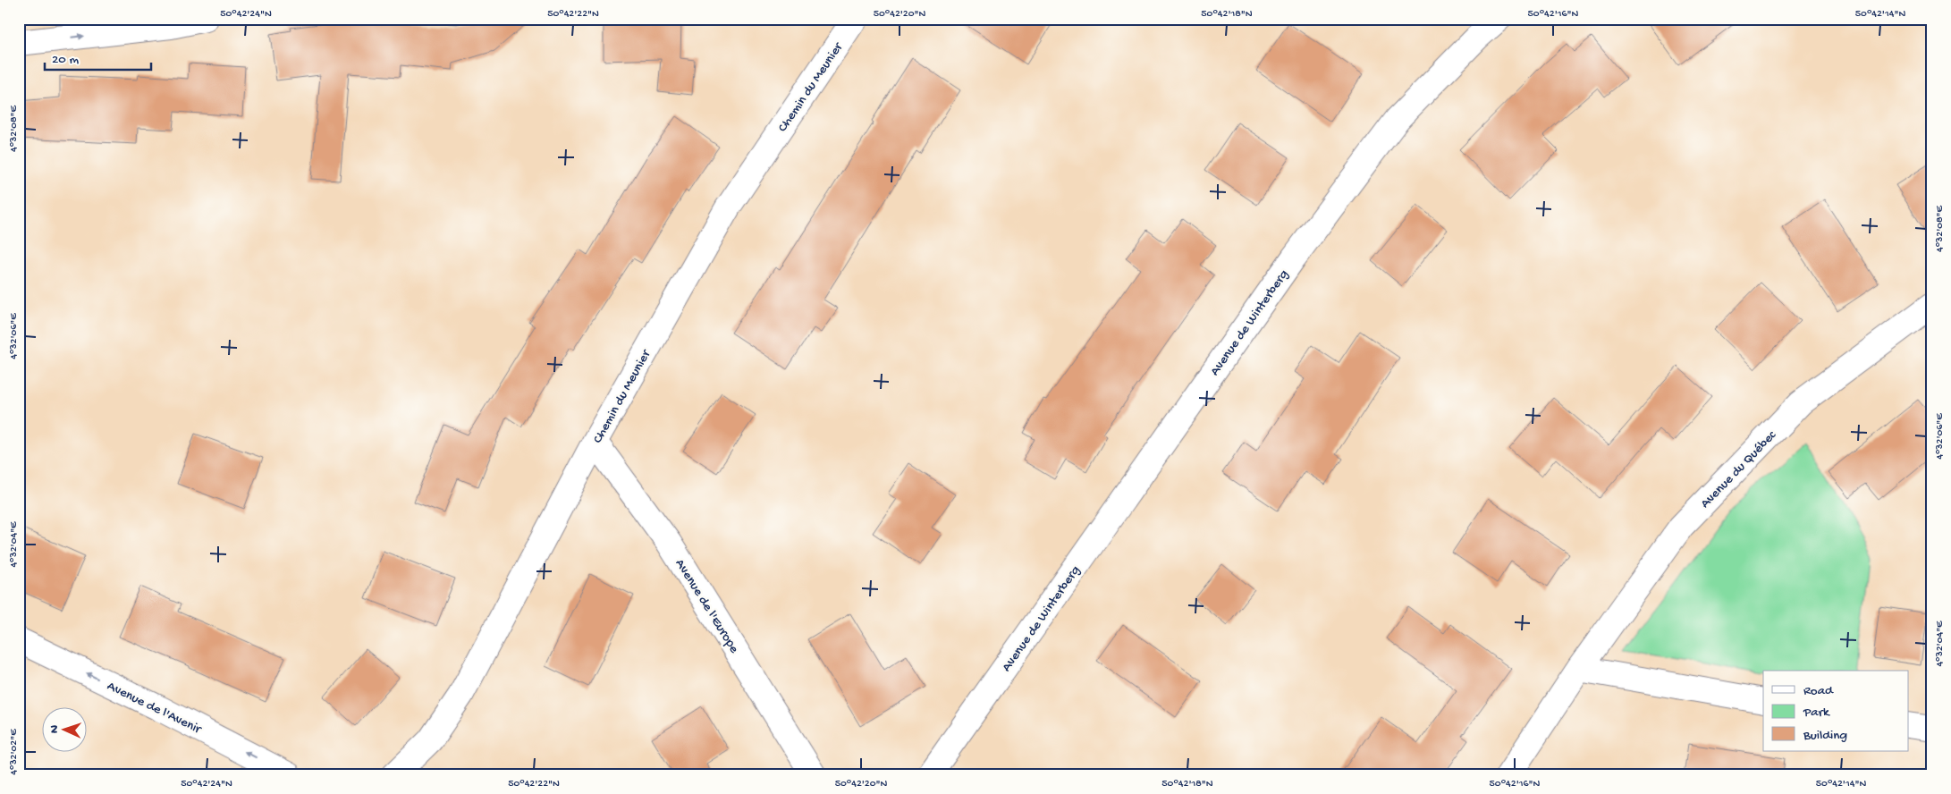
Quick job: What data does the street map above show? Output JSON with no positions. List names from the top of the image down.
{
  "streets": {
    "street": [
      "Chemin du Meunier",
      "Avenue de Winterberg",
      "Avenue du Québec",
      "Avenue de l'Europe",
      "Avenue de l'Avenir"
    ]
  },
  "crossings": [
    ["Chemin du Meunier", "Avenue de l'Europe"]
  ],
  "one_way": ["Avenue de l'Avenir"],
  "legend": ["Road", "Park", "Building"],
  "scale_bar": "20 m",
  "north": "left",
  "coordinates": [
    "50°42'24\"N",
    "50°42'22\"N",
    "50°42'20\"N",
    "50°42'18\"N",
    "50°42'16\"N",
    "50°42'14\"N",
    "4°32'08\"E",
    "4°32'06\"E",
    "4°32'04\"E",
    "4°32'02\"E"
  ]
}
